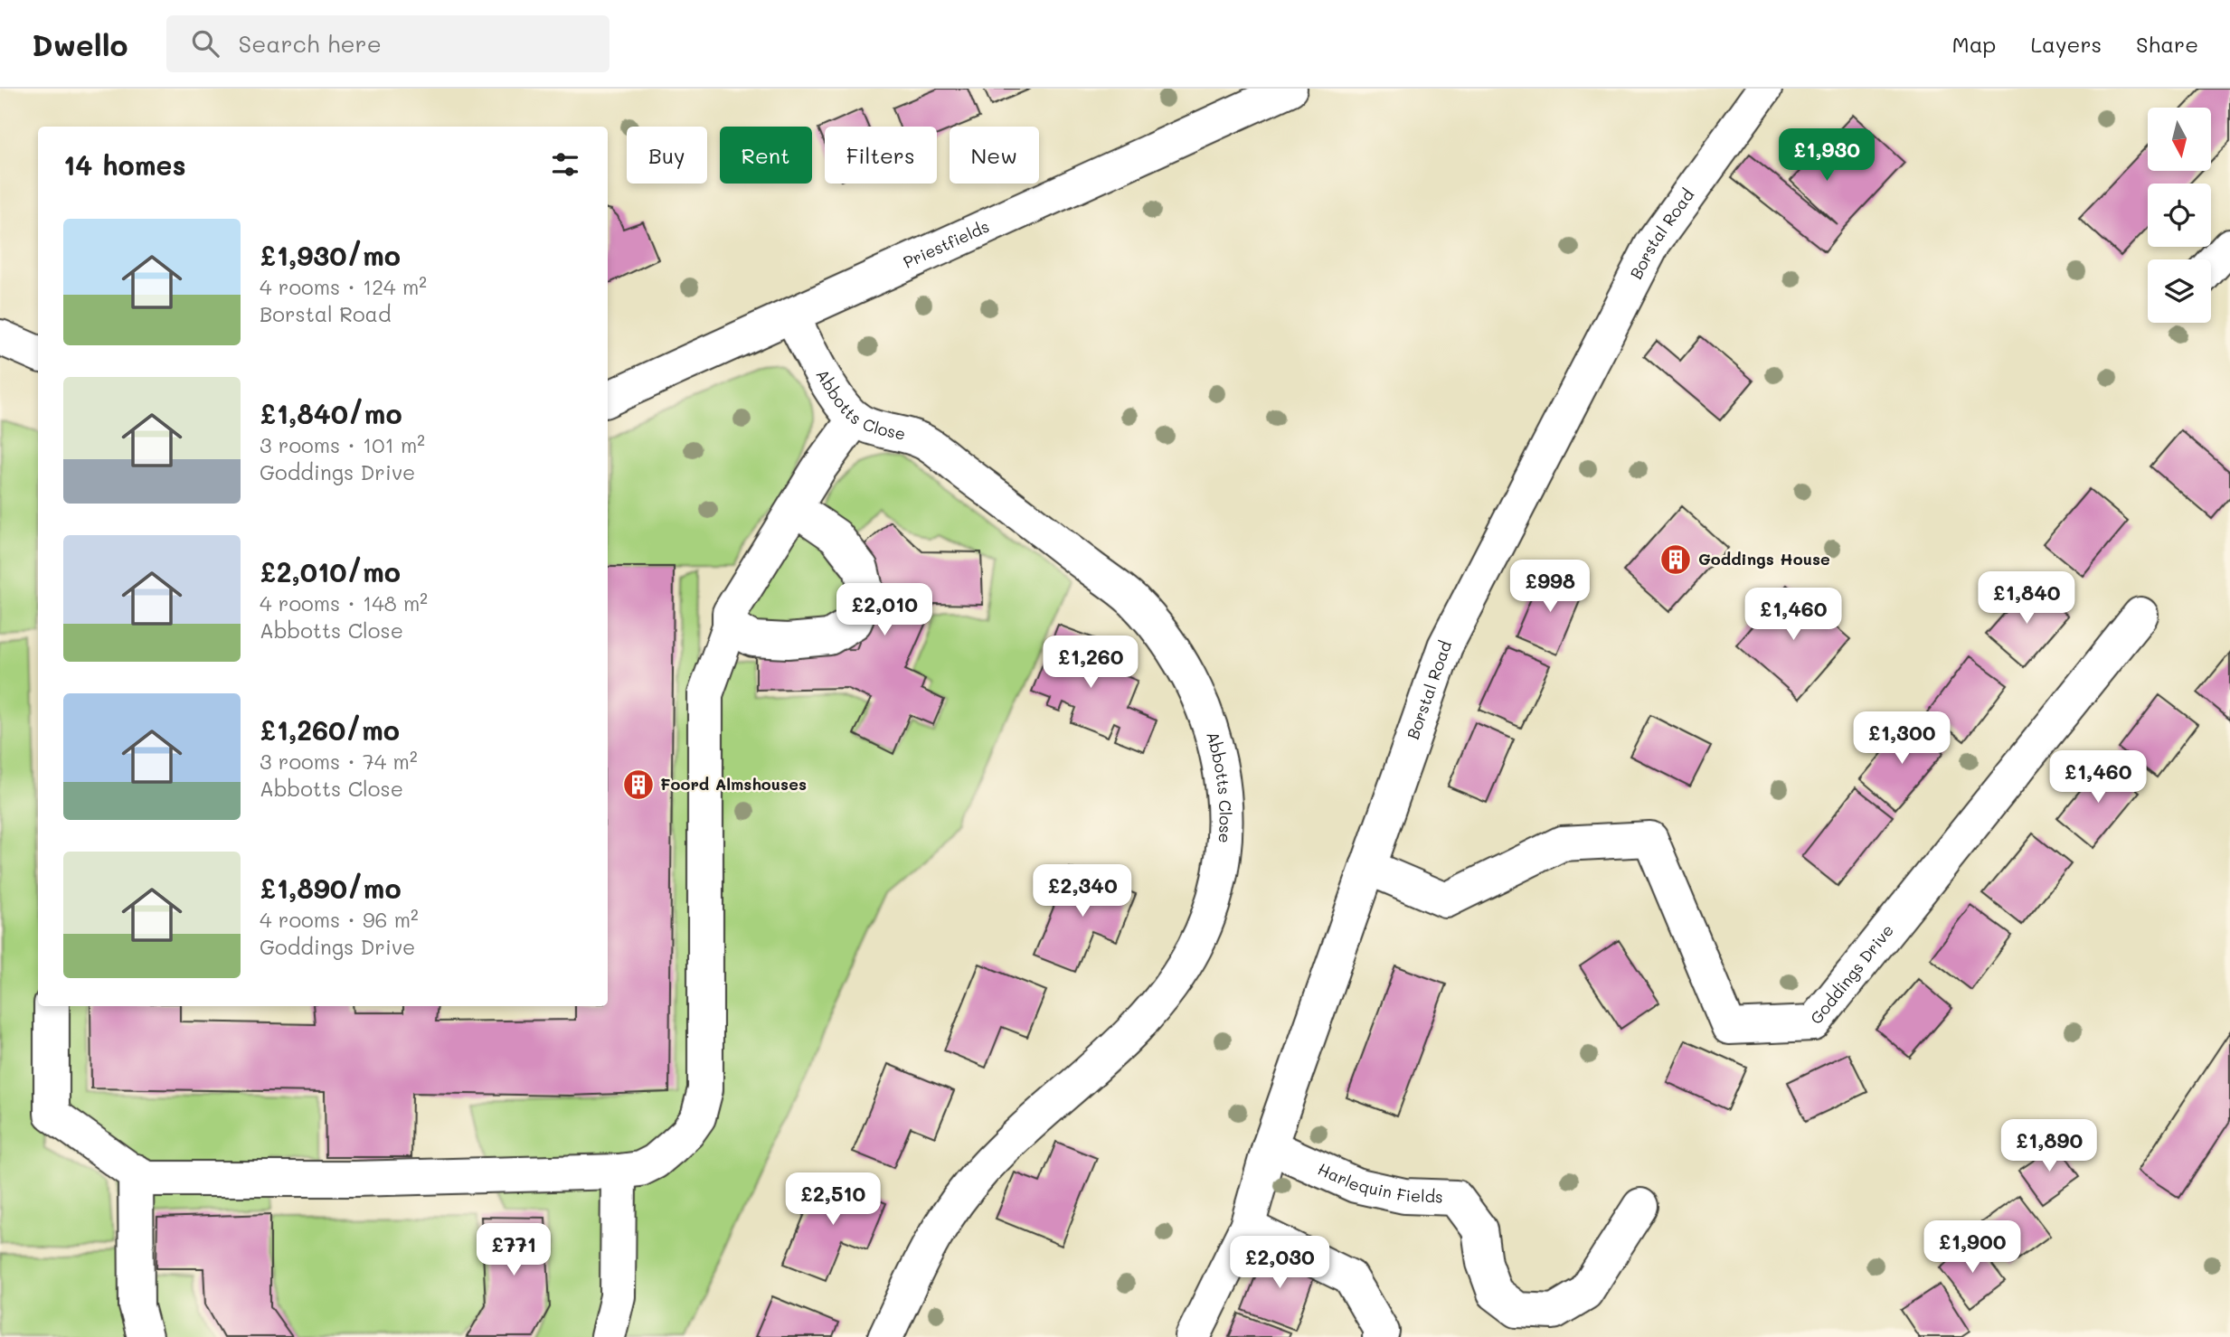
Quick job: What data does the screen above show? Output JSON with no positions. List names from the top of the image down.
{
  "streets": {
    "street": [
      "Borstal Road",
      "Priestfields",
      "Abbotts Close",
      "Goddings Drive",
      "Harlequin Fields"
    ]
  },
  "crossings": [
    ["Borstal Road", "Goddings Drive"],
    ["Borstal Road", "Harlequin Fields"],
    ["Priestfields", "Abbotts Close"]
  ],
  "places": {
    "building": ["Goddings House", "Foord Almshouses"]
  },
  "north": "bottom",
  "page": {
    "header": "Dwello",
    "search": "Search here",
    "nav": ["Map", "Layers", "Share"],
    "chip": [
      "Buy",
      "Rent",
      "Filters",
      "New"
    ],
    "heading": "14 homes",
    "price": [
      "£1,930",
      "£998",
      "£1,840",
      "£2,010",
      "£1,460",
      "£1,260",
      "£1,300",
      "£1,460",
      "£2,340",
      "£1,890",
      "£2,510",
      "£1,900",
      "£771",
      "£2,030"
    ],
    "list": [
      {
        "name": "£1,930/mo",
        "note": "4 rooms · 124 m² · Borstal Road"
      },
      {
        "name": "£1,840/mo",
        "note": "3 rooms · 101 m² · Goddings Drive"
      },
      {
        "name": "£2,010/mo",
        "note": "4 rooms · 148 m² · Abbotts Close"
      },
      {
        "name": "£1,260/mo",
        "note": "3 rooms · 74 m² · Abbotts Close"
      },
      {
        "name": "£1,890/mo",
        "note": "4 rooms · 96 m² · Goddings Drive"
      }
    ]
  }
}
